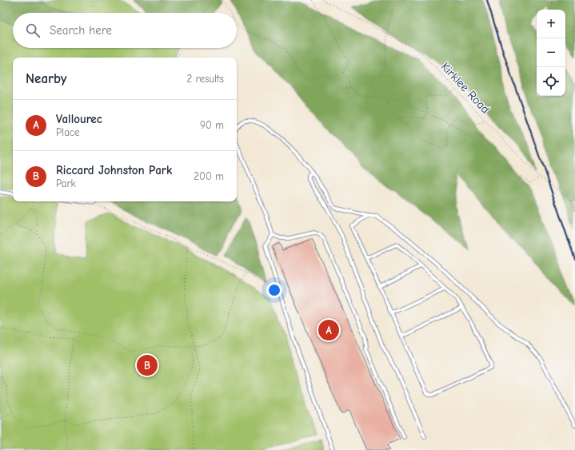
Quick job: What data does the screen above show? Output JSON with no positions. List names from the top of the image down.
{
  "streets": {
    "path": ["Kirklee Road"]
  },
  "page": {
    "map_buttons": ["+", "−"],
    "search": "Search here",
    "heading": ["Nearby", "2 results"],
    "list": [
      {
        "mark": "A",
        "name": "Vallourec",
        "note": "Place",
        "value": "90 m"
      },
      {
        "mark": "B",
        "name": "Riccard Johnston Park",
        "note": "Park",
        "value": "200 m"
      }
    ],
    "pins": ["A", "B"]
  }
}
